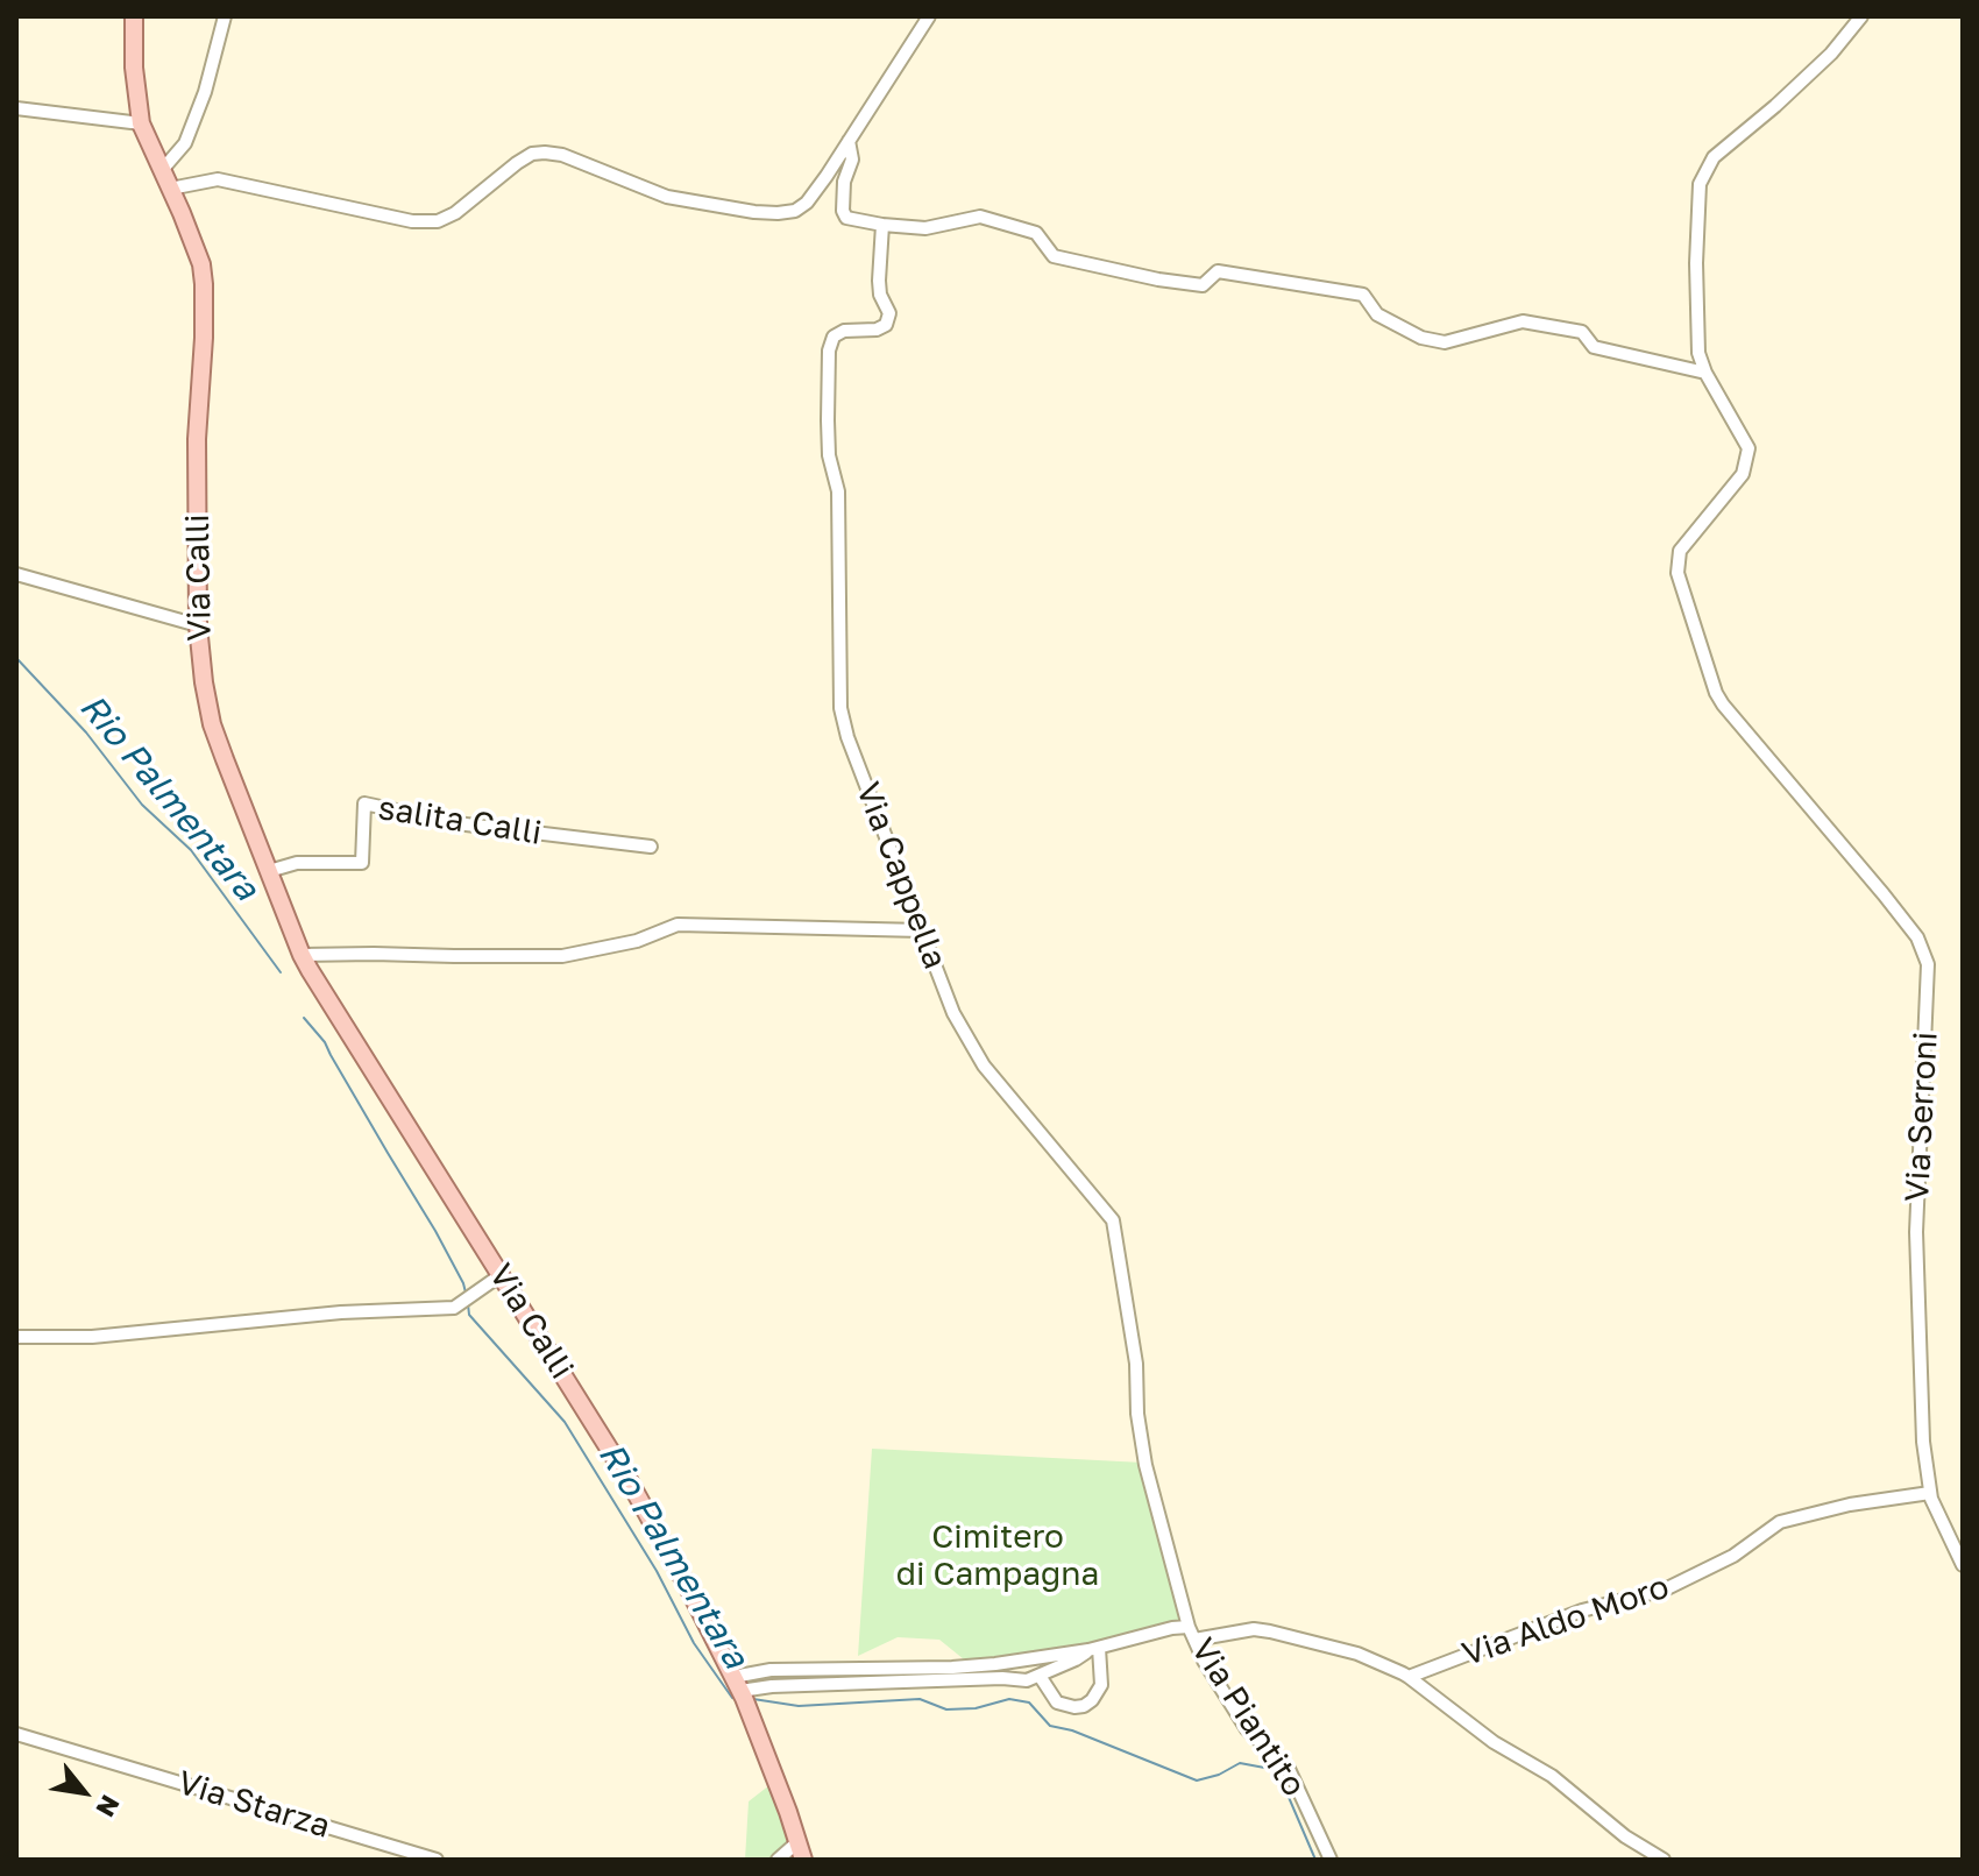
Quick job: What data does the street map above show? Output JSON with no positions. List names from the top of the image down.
{
  "streets": {
    "main road": ["Via Calli"],
    "street": [
      "salita Calli",
      "Via Cappella",
      "Via Serroni",
      "Via Aldo Moro",
      "Via Piantito",
      "Via Starza"
    ]
  },
  "crossings": [
    ["Via Calli", "salita Calli"],
    ["Via Cappella", "Via Piantito"],
    ["Via Serroni", "Via Aldo Moro"]
  ],
  "water": ["Rio Palmentara"],
  "parks": ["Cimitero di Campagna"],
  "north": "bottom right"
}
